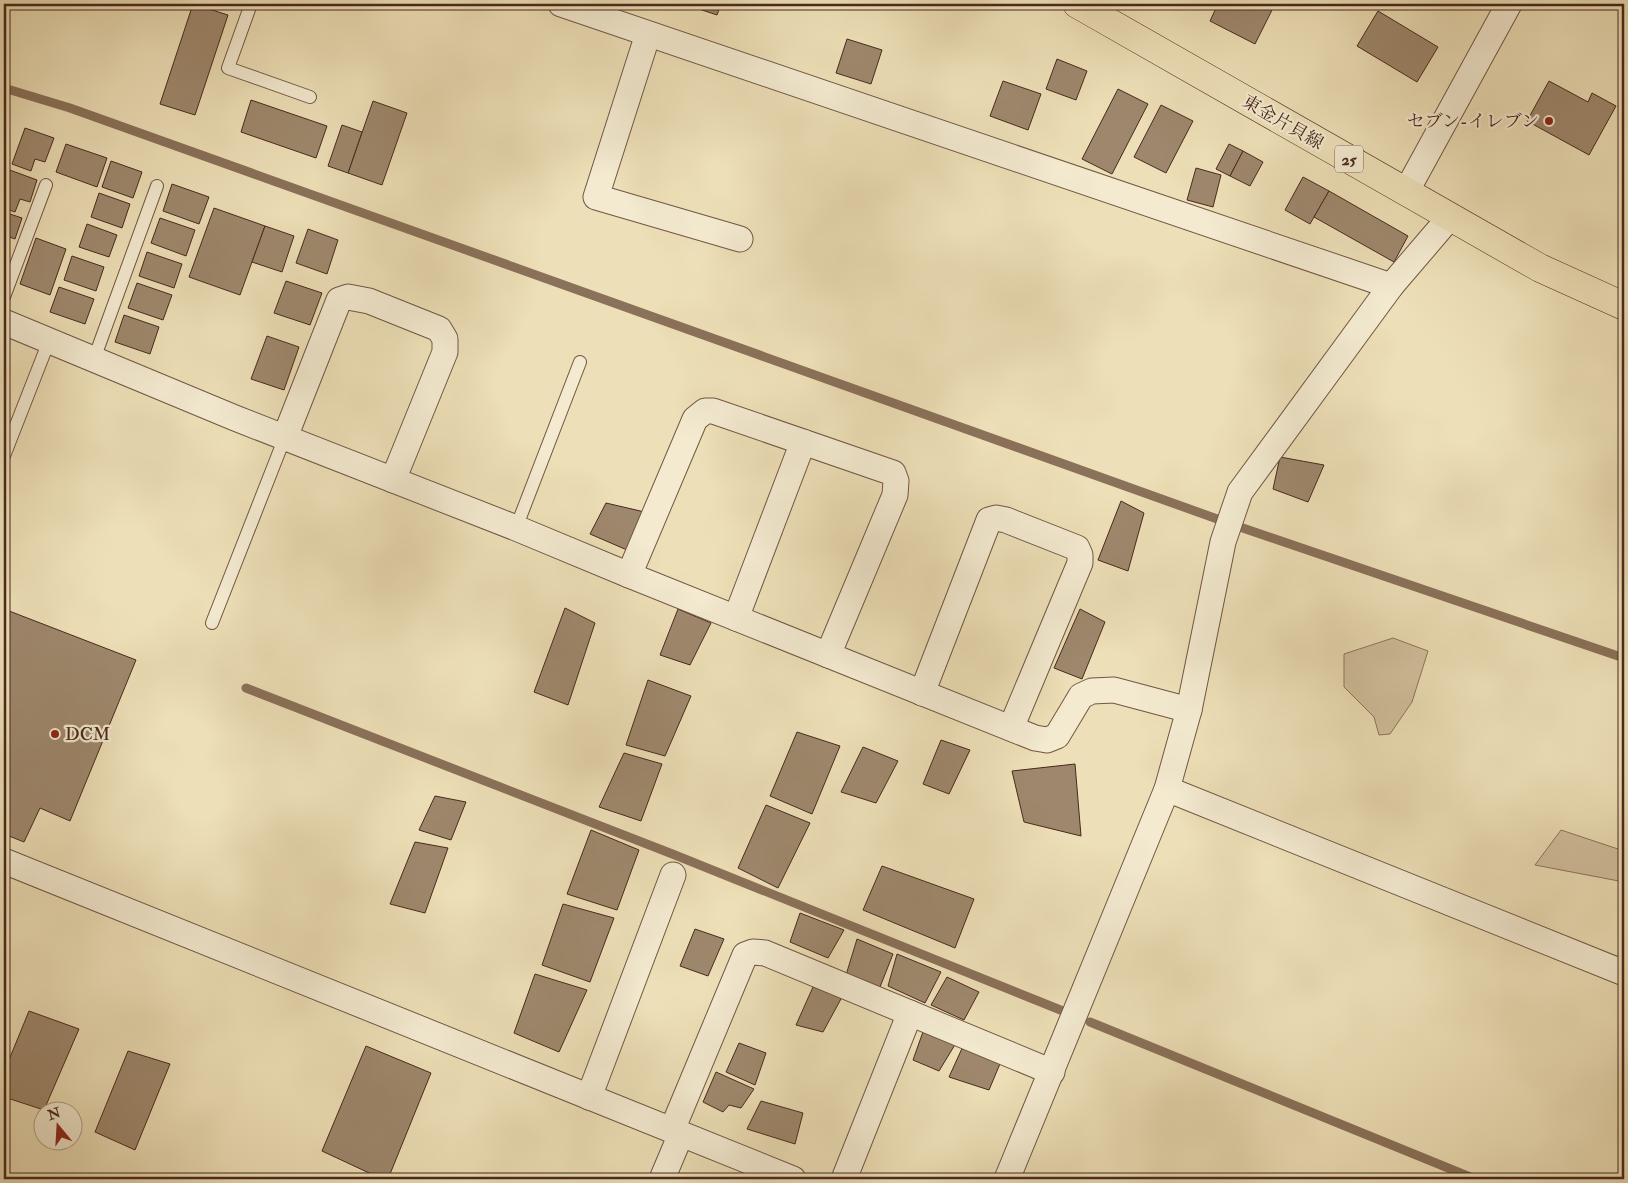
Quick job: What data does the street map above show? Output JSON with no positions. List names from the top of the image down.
{
  "streets": {
    "main road": ["東金片貝線", "25"]
  },
  "places": ["セブン-イレブン", "DCM"],
  "north": "top"
}
